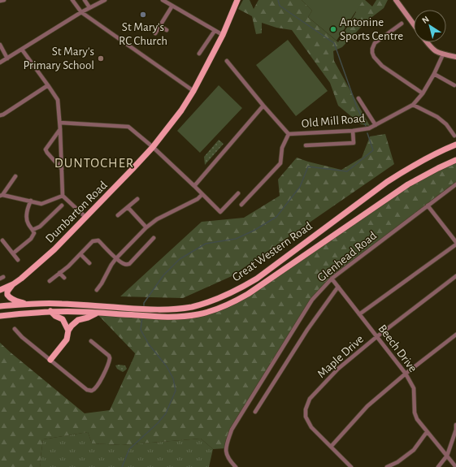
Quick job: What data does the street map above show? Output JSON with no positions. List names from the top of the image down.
{
  "streets": {
    "main road": ["Dumbarton Road", "Great Western Road"],
    "street": [
      "Old Mill Road",
      "Glenhead Road",
      "Beech Drive",
      "Maple Drive"
    ]
  },
  "crossings": [
    ["Glenhead Road", "Beech Drive"],
    ["Beech Drive", "Maple Drive"]
  ],
  "districts": ["DUNTOCHER"],
  "places": ["St Mary's RC Church", "Antonine Sports Centre", "St Mary's Primary School"],
  "north": "top left"
}
